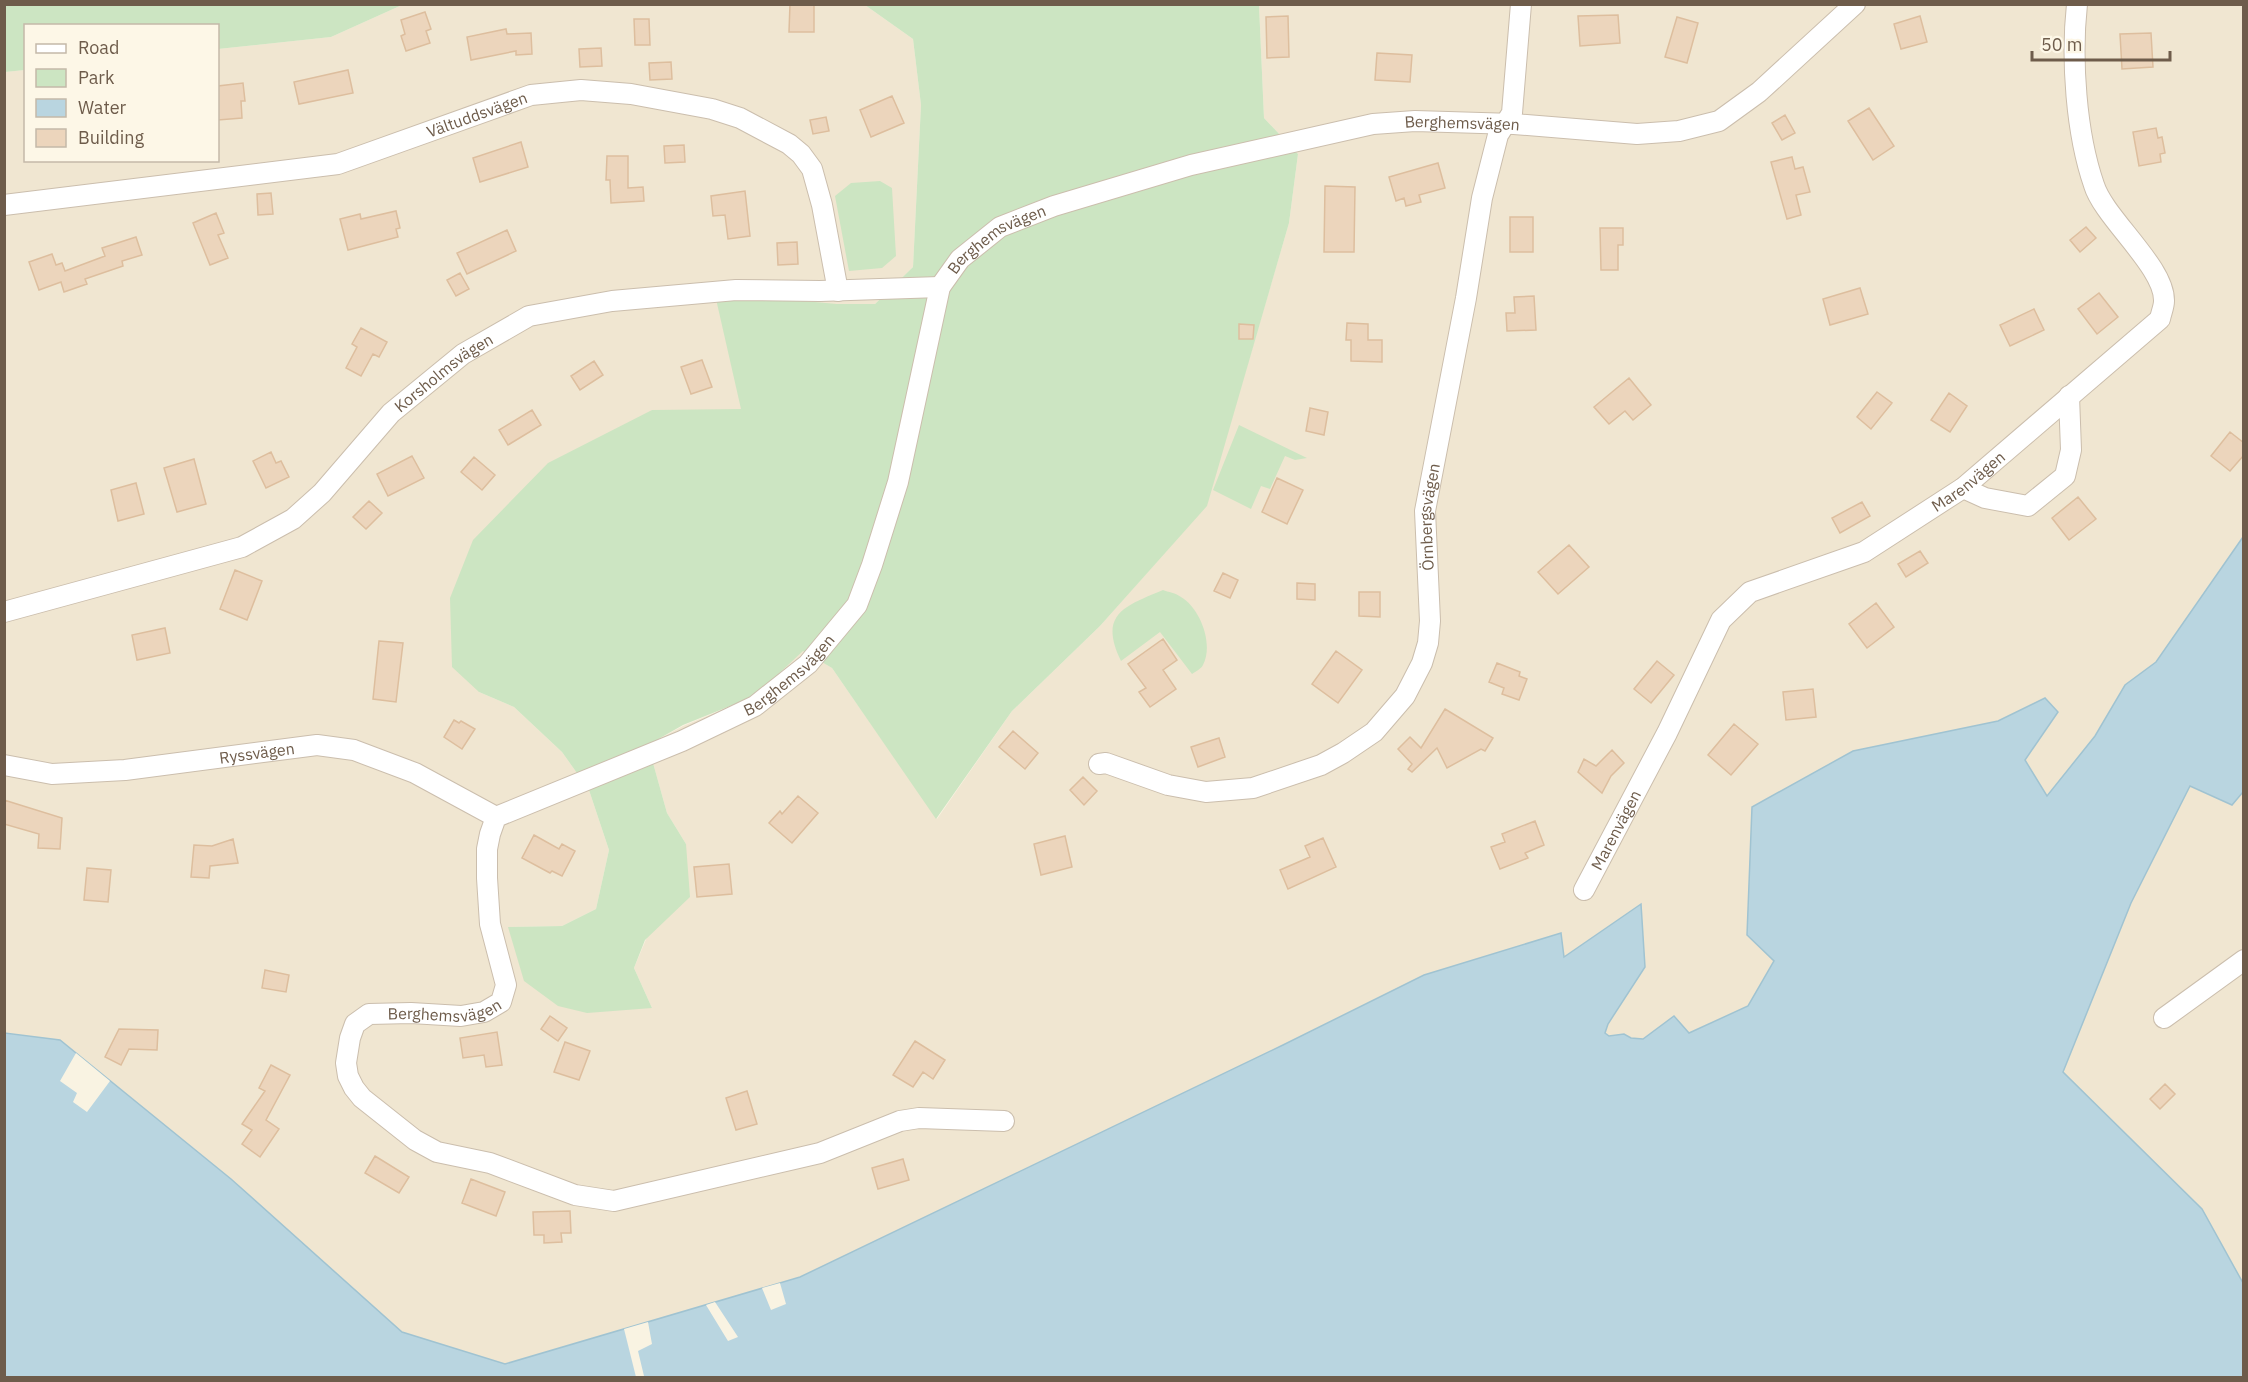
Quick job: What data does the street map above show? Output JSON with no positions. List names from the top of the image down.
{
  "streets": {
    "street": [
      "Vältuddsvägen",
      "Berghemsvägen",
      "Korsholmsvägen",
      "Marenvägen",
      "Örnbergsvägen",
      "Ryssvägen"
    ]
  },
  "crossings": [
    ["Vältuddsvägen", "Korsholmsvägen"],
    ["Berghemsvägen", "Korsholmsvägen"],
    ["Berghemsvägen", "Örnbergsvägen"],
    ["Berghemsvägen", "Ryssvägen"]
  ],
  "legend": [
    "Road",
    "Park",
    "Water",
    "Building"
  ],
  "scale_bar": "50 m"
}
